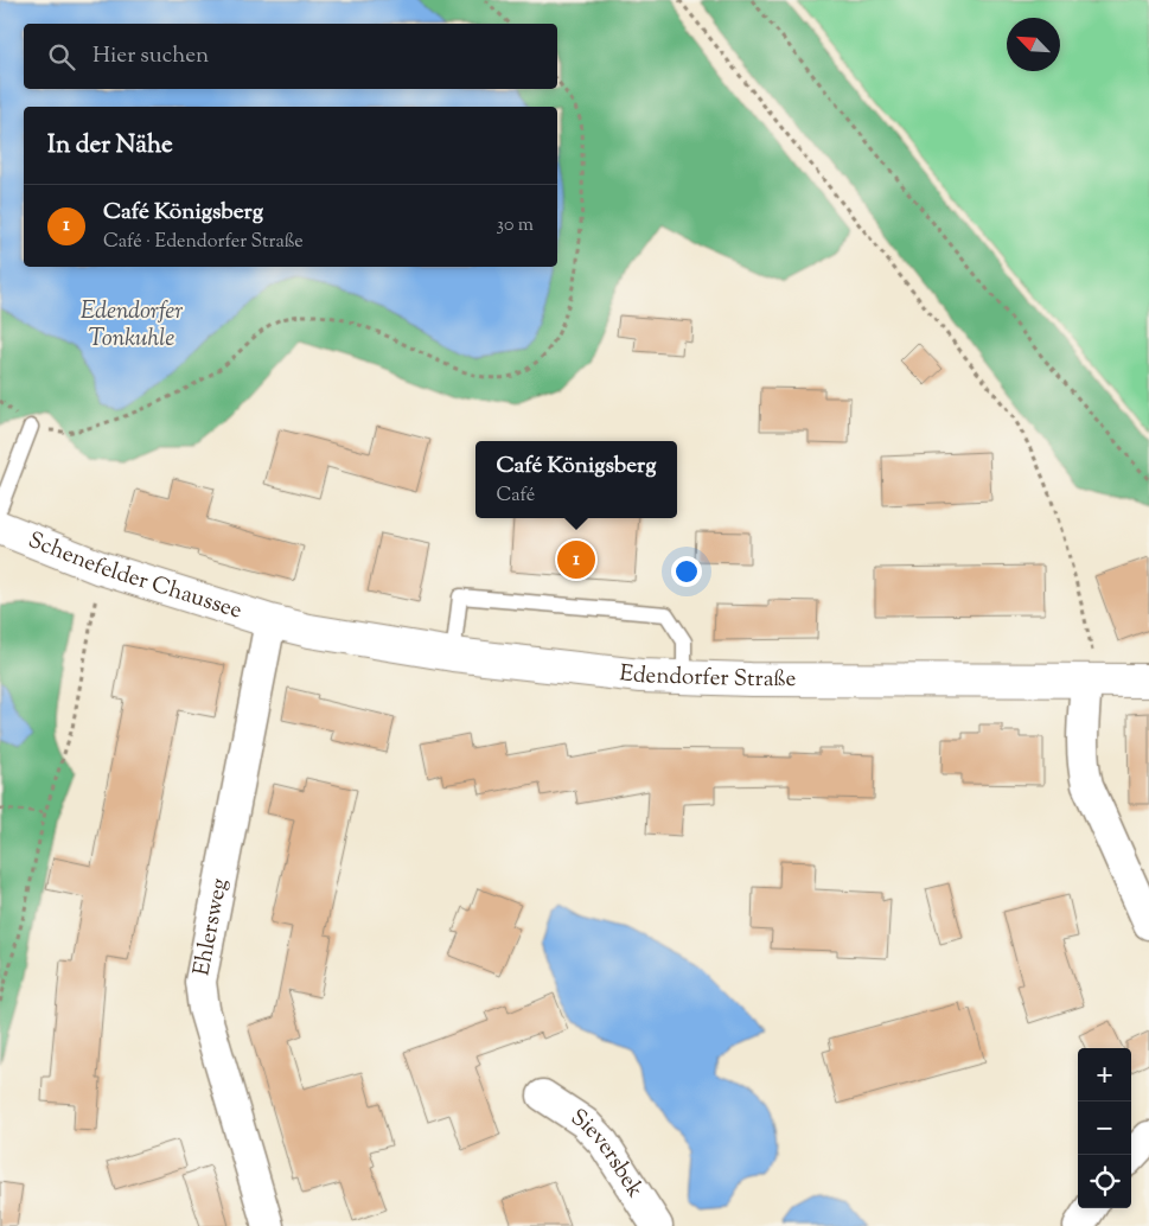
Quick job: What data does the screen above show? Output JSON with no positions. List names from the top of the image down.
{
  "streets": {
    "street": [
      "Schenefelder Chaussee",
      "Edendorfer Straße",
      "Ehlersweg",
      "Sieversbek"
    ]
  },
  "crossings": [
    ["Schenefelder Chaussee", "Edendorfer Straße"],
    ["Schenefelder Chaussee", "Ehlersweg"],
    ["Edendorfer Straße", "Ehlersweg"]
  ],
  "water": ["Edendorfer Tonkuhle"],
  "north": "top left",
  "page": {
    "search": "Hier suchen",
    "heading": "In der Nähe",
    "list": [
      {
        "mark": "1",
        "name": "Café Königsberg",
        "note": "Café · Edendorfer Straße",
        "value": "30 m"
      }
    ],
    "popup": ["Café Königsberg", "Café"],
    "pins": "1",
    "map_buttons": ["+", "−"]
  }
}
